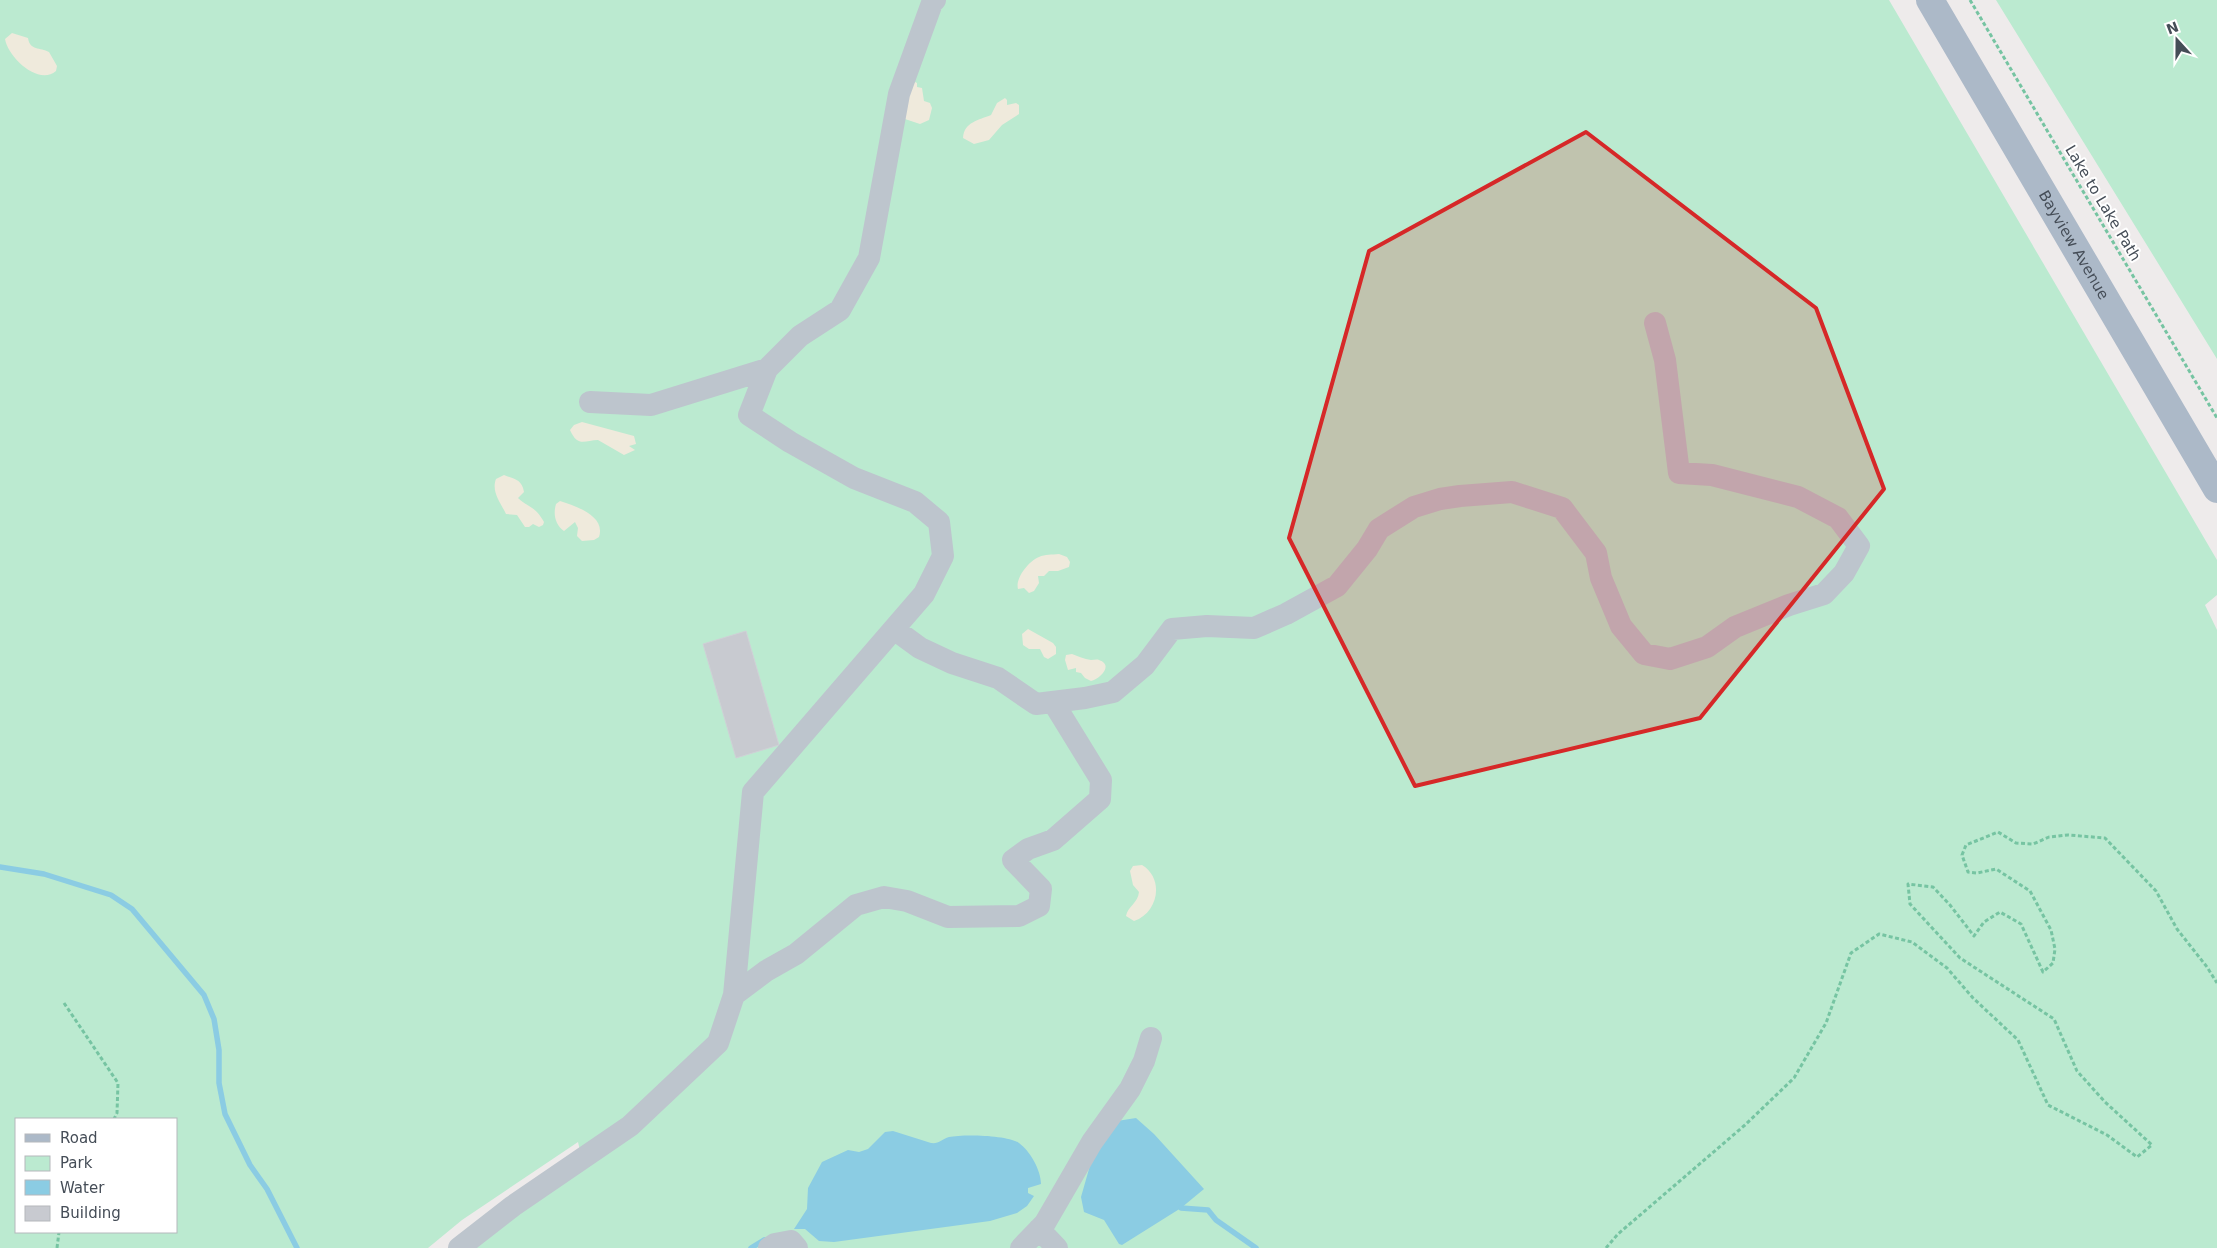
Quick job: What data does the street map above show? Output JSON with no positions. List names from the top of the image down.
{
  "streets": {
    "main road": ["Bayview Avenue"],
    "path": ["Lake to Lake Path"]
  },
  "legend": [
    "Road",
    "Park",
    "Water",
    "Building"
  ],
  "north": "top"
}
